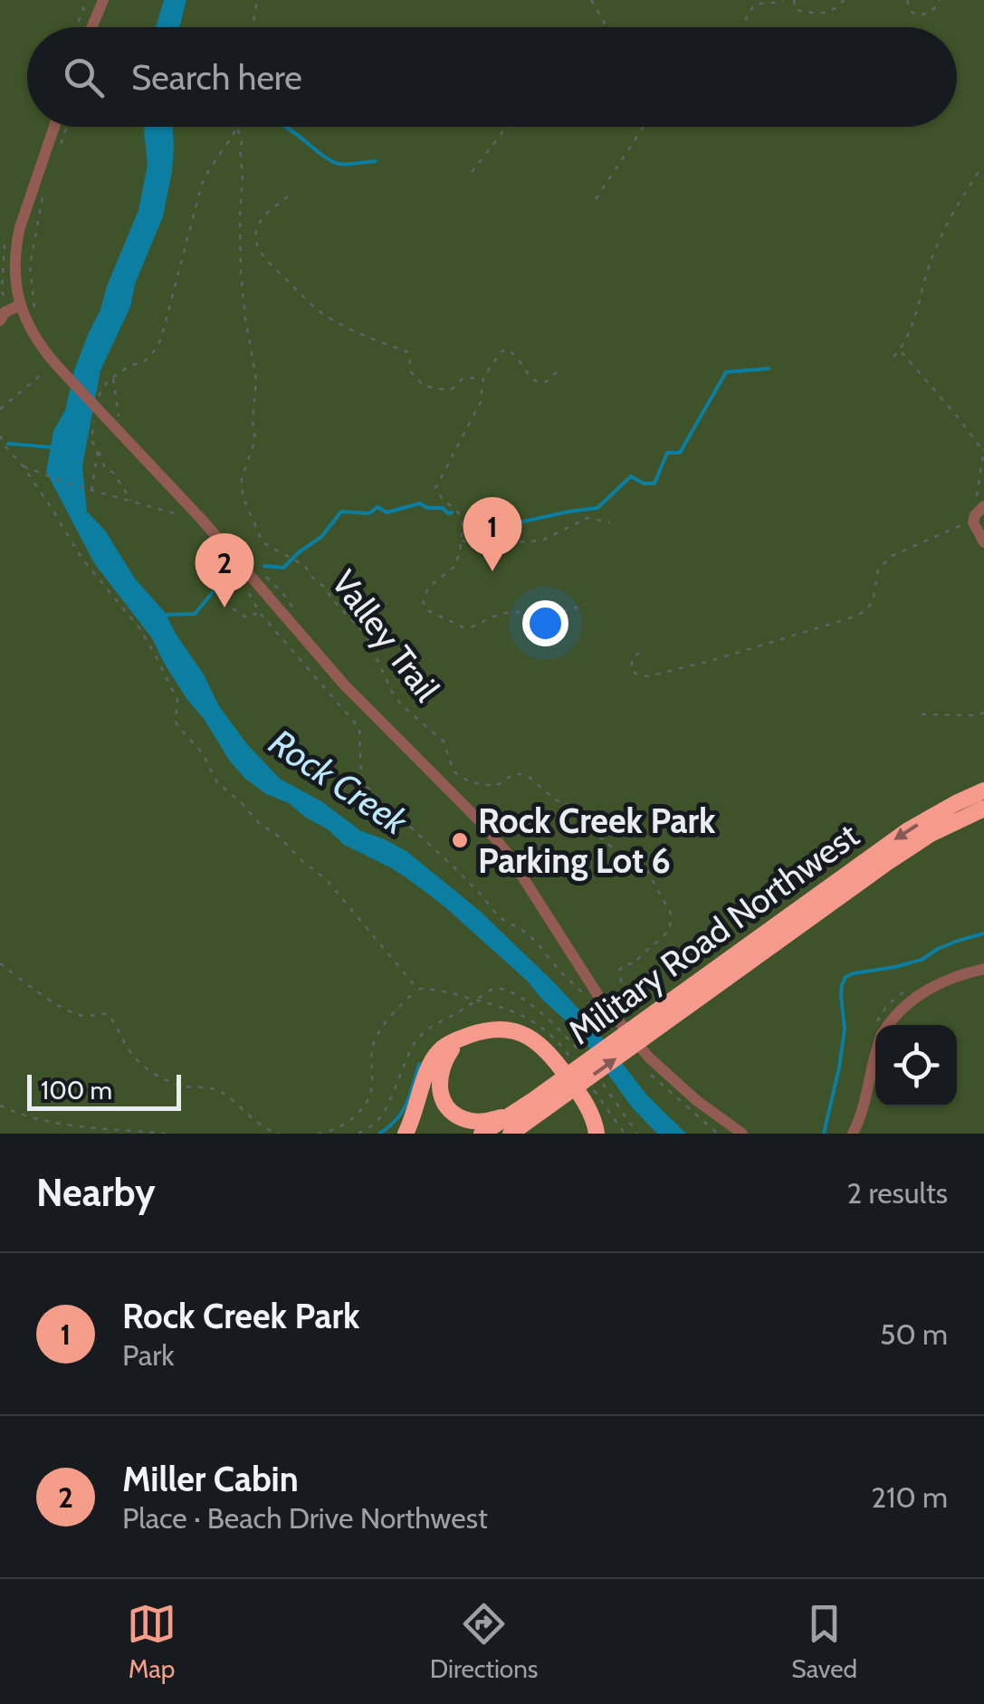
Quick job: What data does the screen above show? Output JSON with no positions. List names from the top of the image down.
{
  "streets": {
    "main road": ["Military Road Northwest"],
    "path": ["Valley Trail"]
  },
  "water": ["Rock Creek"],
  "places": ["Rock Creek Park Parking Lot 6"],
  "scale_bar": "100 m",
  "page": {
    "search": "Search here",
    "pins": ["1", "2"],
    "scale": "100 m",
    "heading": ["Nearby", "2 results"],
    "list": [
      {
        "mark": "1",
        "name": "Rock Creek Park",
        "note": "Park",
        "value": "50 m"
      },
      {
        "mark": "2",
        "name": "Miller Cabin",
        "note": "Place · Beach Drive Northwest",
        "value": "210 m"
      }
    ],
    "nav": ["Map", "Directions", "Saved"]
  }
}
